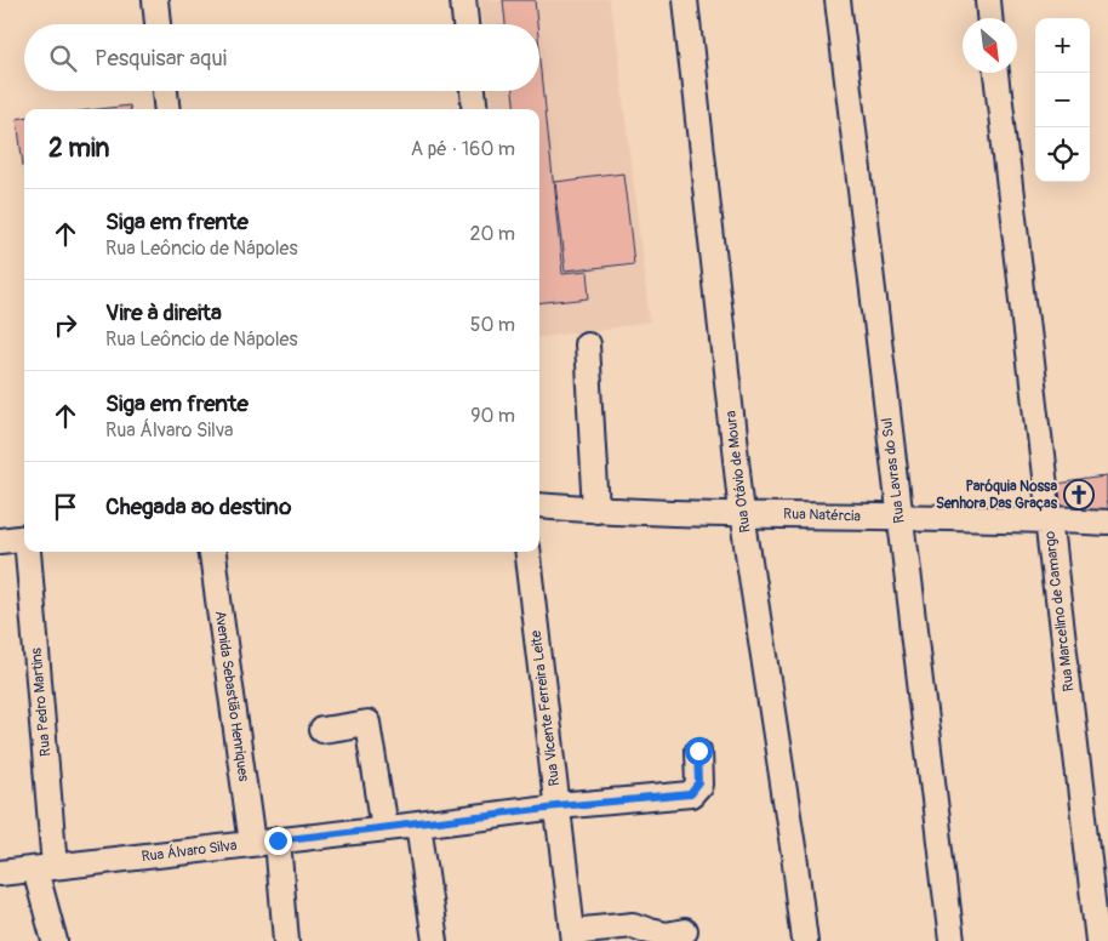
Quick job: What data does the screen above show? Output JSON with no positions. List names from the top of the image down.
{
  "streets": {
    "street": [
      "Rua Lavras do Sul",
      "Rua Otávio de Moura",
      "Rua Natércia",
      "Rua Marcelino de Camargo",
      "Avenida Sebastião Henriques",
      "Rua Pedro Martins",
      "Rua Vicente Ferreira Leite",
      "Rua Álvaro Silva"
    ]
  },
  "crossings": [
    ["Rua Lavras do Sul", "Rua Natércia"],
    ["Rua Otávio de Moura", "Rua Natércia"],
    ["Rua Natércia", "Rua Marcelino de Camargo"],
    ["Avenida Sebastião Henriques", "Rua Álvaro Silva"],
    ["Rua Pedro Martins", "Rua Álvaro Silva"],
    ["Rua Vicente Ferreira Leite", "Rua Álvaro Silva"]
  ],
  "places": {
    "church": ["Paróquia Nossa Senhora Das Graças"]
  },
  "north": "bottom right",
  "page": {
    "map_buttons": ["+", "−"],
    "search": "Pesquisar aqui",
    "heading": ["2 min", "A pé · 160 m"],
    "list": [
      ["Siga em frente", "Rua Leôncio de Nápoles", "20 m"],
      ["Vire à direita", "Rua Leôncio de Nápoles", "50 m"],
      ["Siga em frente", "Rua Álvaro Silva", "90 m"],
      "Chegada ao destino"
    ]
  }
}
